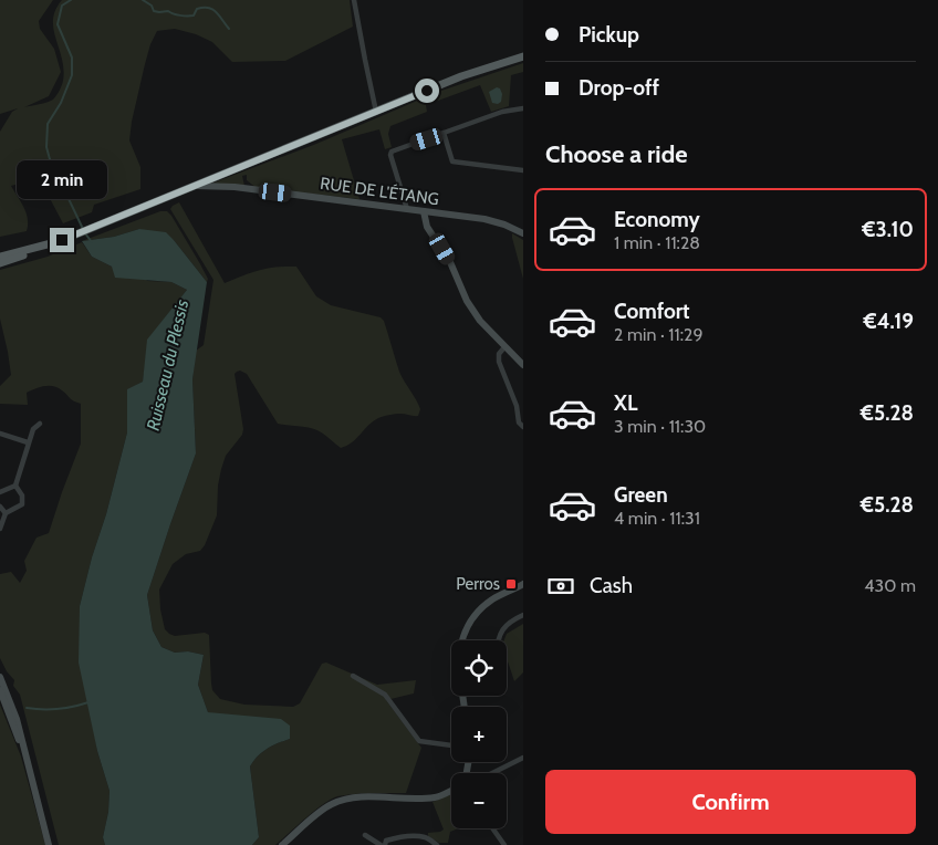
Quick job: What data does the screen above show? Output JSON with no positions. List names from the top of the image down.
{
  "streets": {
    "street": ["RUE DE L'ÉTANG"]
  },
  "water": ["Ruisseau du Plessis"],
  "places": {
    "transit": ["Perros"]
  },
  "page": {
    "banner": ["Pickup", "Drop-off"],
    "heading": "Choose a ride",
    "bubble": "2 min",
    "list": [
      {
        "name": "Economy",
        "note": "1 min · 11:28",
        "value": "€3.10"
      },
      {
        "name": "Comfort",
        "note": "2 min · 11:29",
        "value": "€4.19"
      },
      {
        "name": "XL",
        "note": "3 min · 11:30",
        "value": "€5.28"
      },
      {
        "name": "Green",
        "note": "4 min · 11:31",
        "value": "€5.28"
      }
    ],
    "pay": ["Cash", "430 m"],
    "map_buttons": ["+", "−"],
    "buttons": "Confirm"
  }
}
